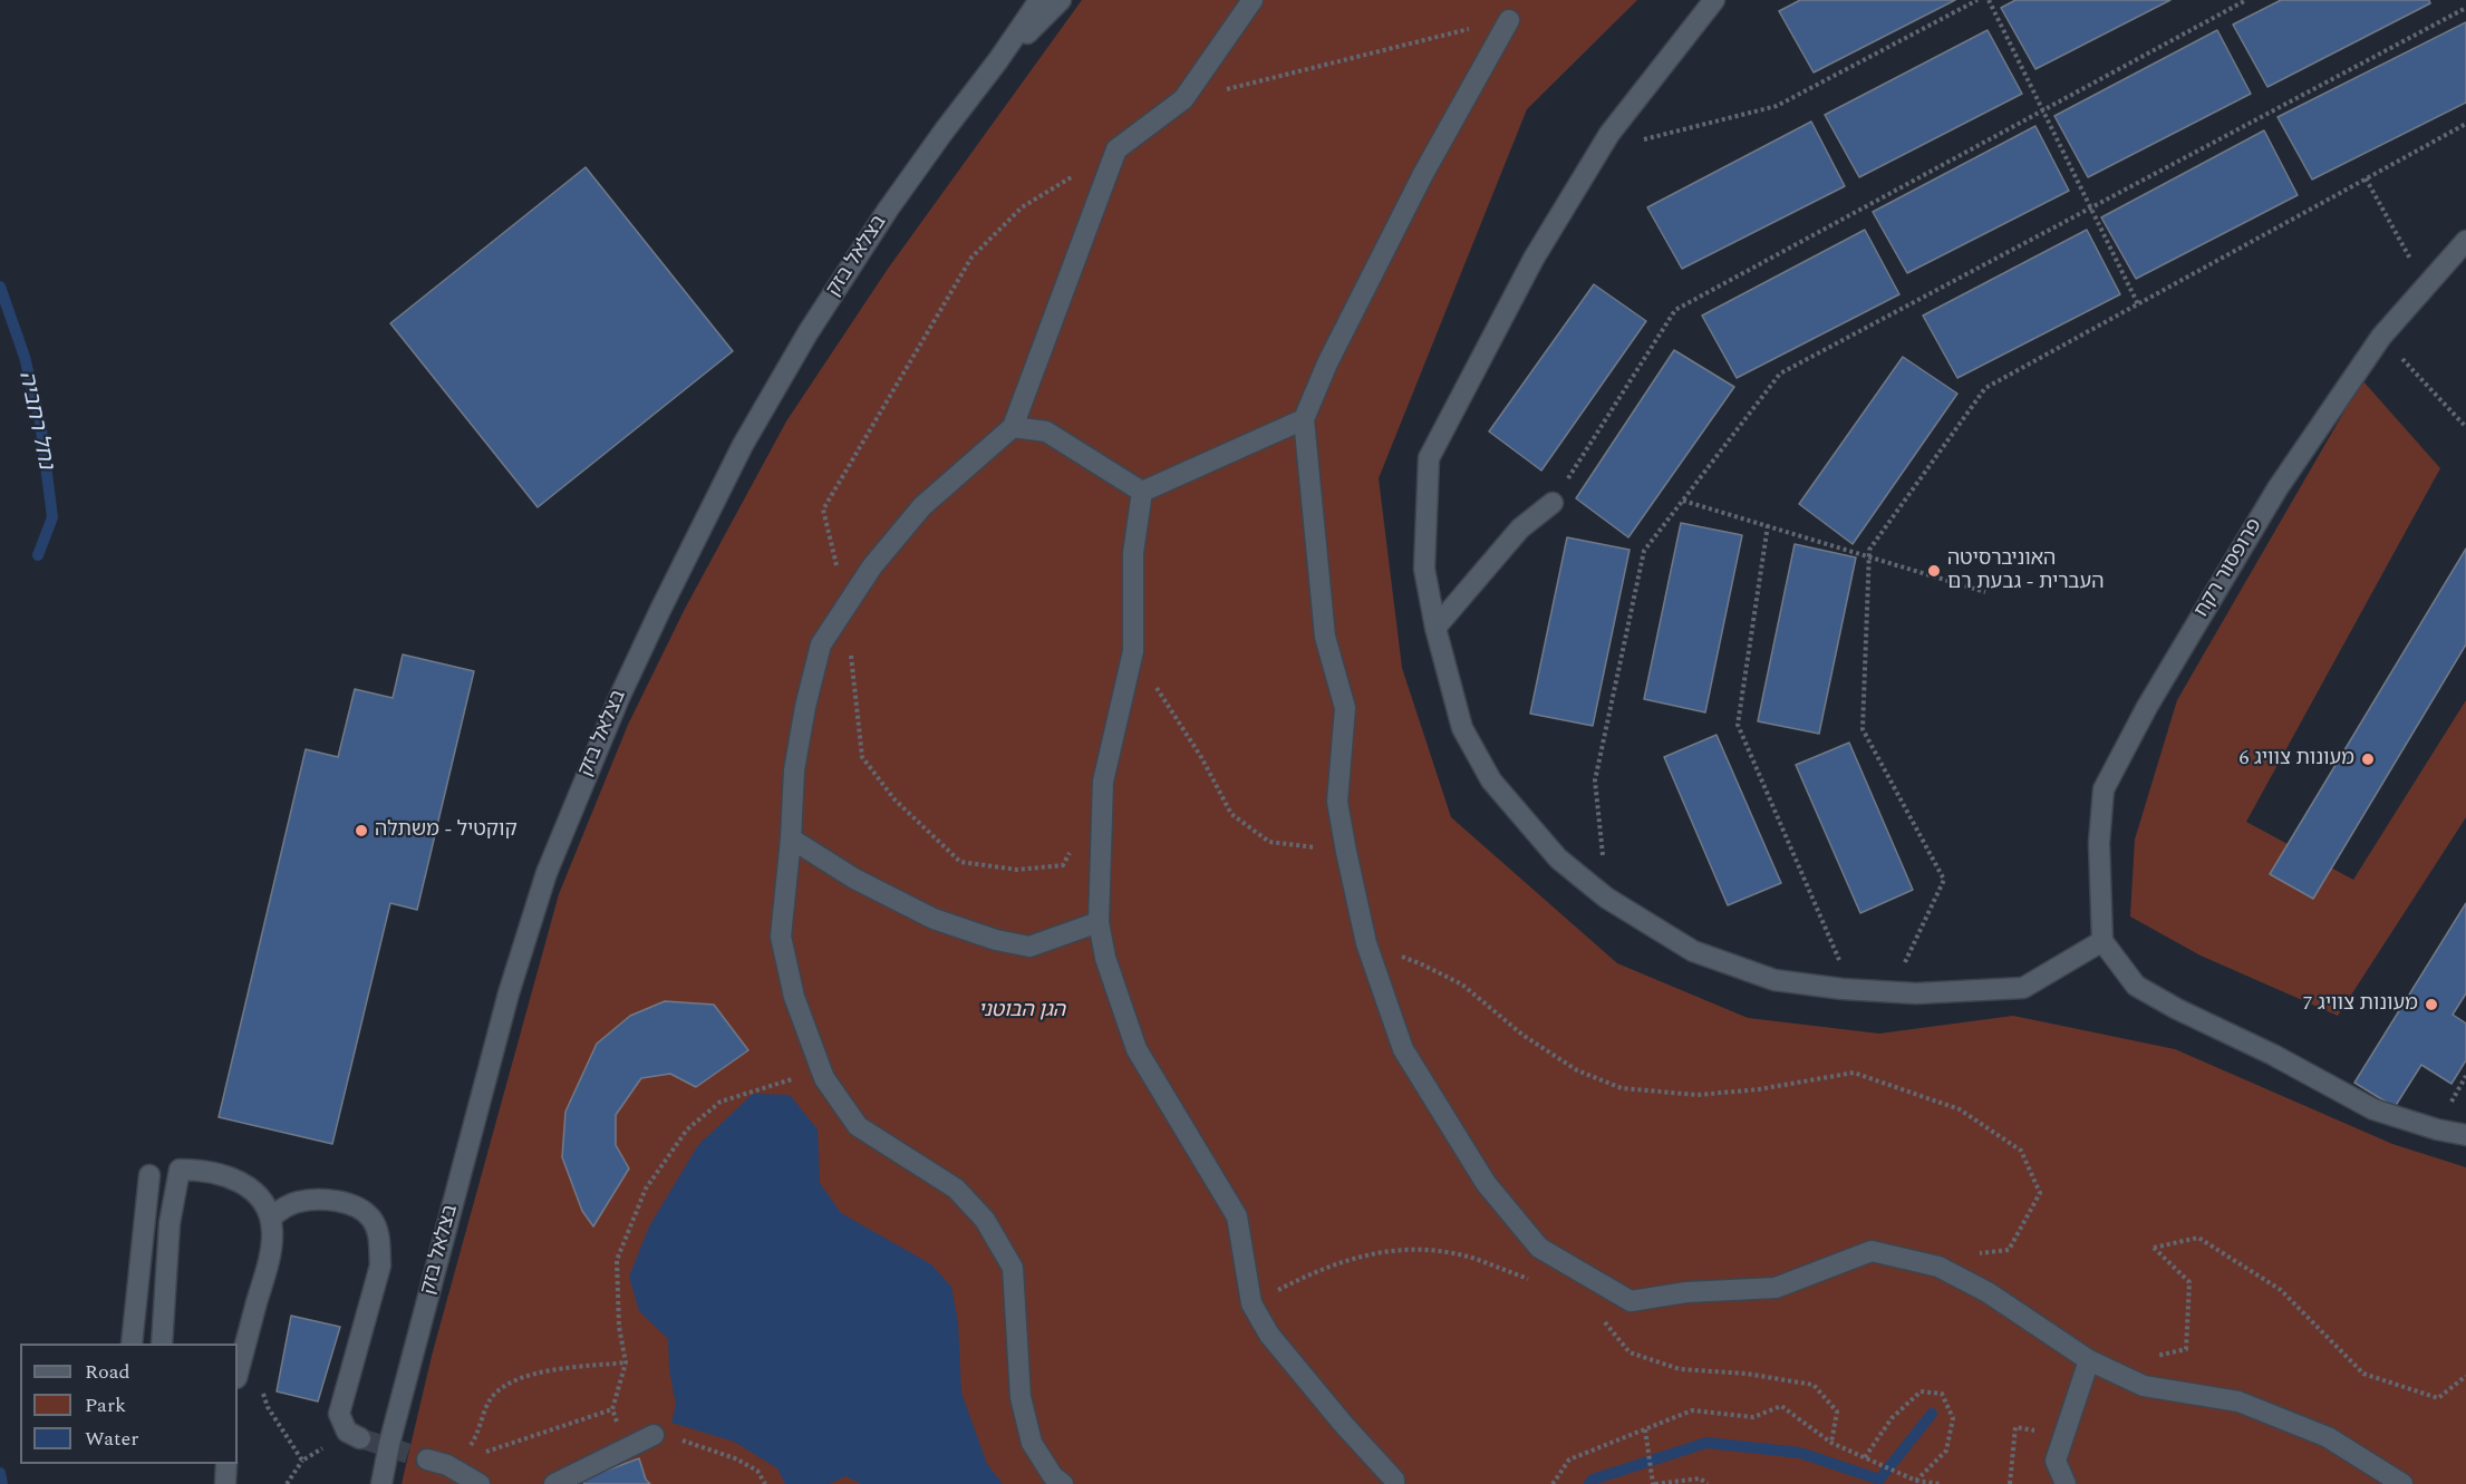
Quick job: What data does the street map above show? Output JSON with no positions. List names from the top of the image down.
{
  "streets": {
    "street": ["בצלאל בזק", "פרופסור רקח"]
  },
  "water": ["נחל רחביה"],
  "parks": ["הגן הבוטני"],
  "places": [
    "האוניברסיטה העברית - גבעת רם",
    "מעונות צוויג 6",
    "קוקטיל - משתלה",
    "מעונות צוויג 7"
  ],
  "legend": ["Road", "Park", "Water"]
}
